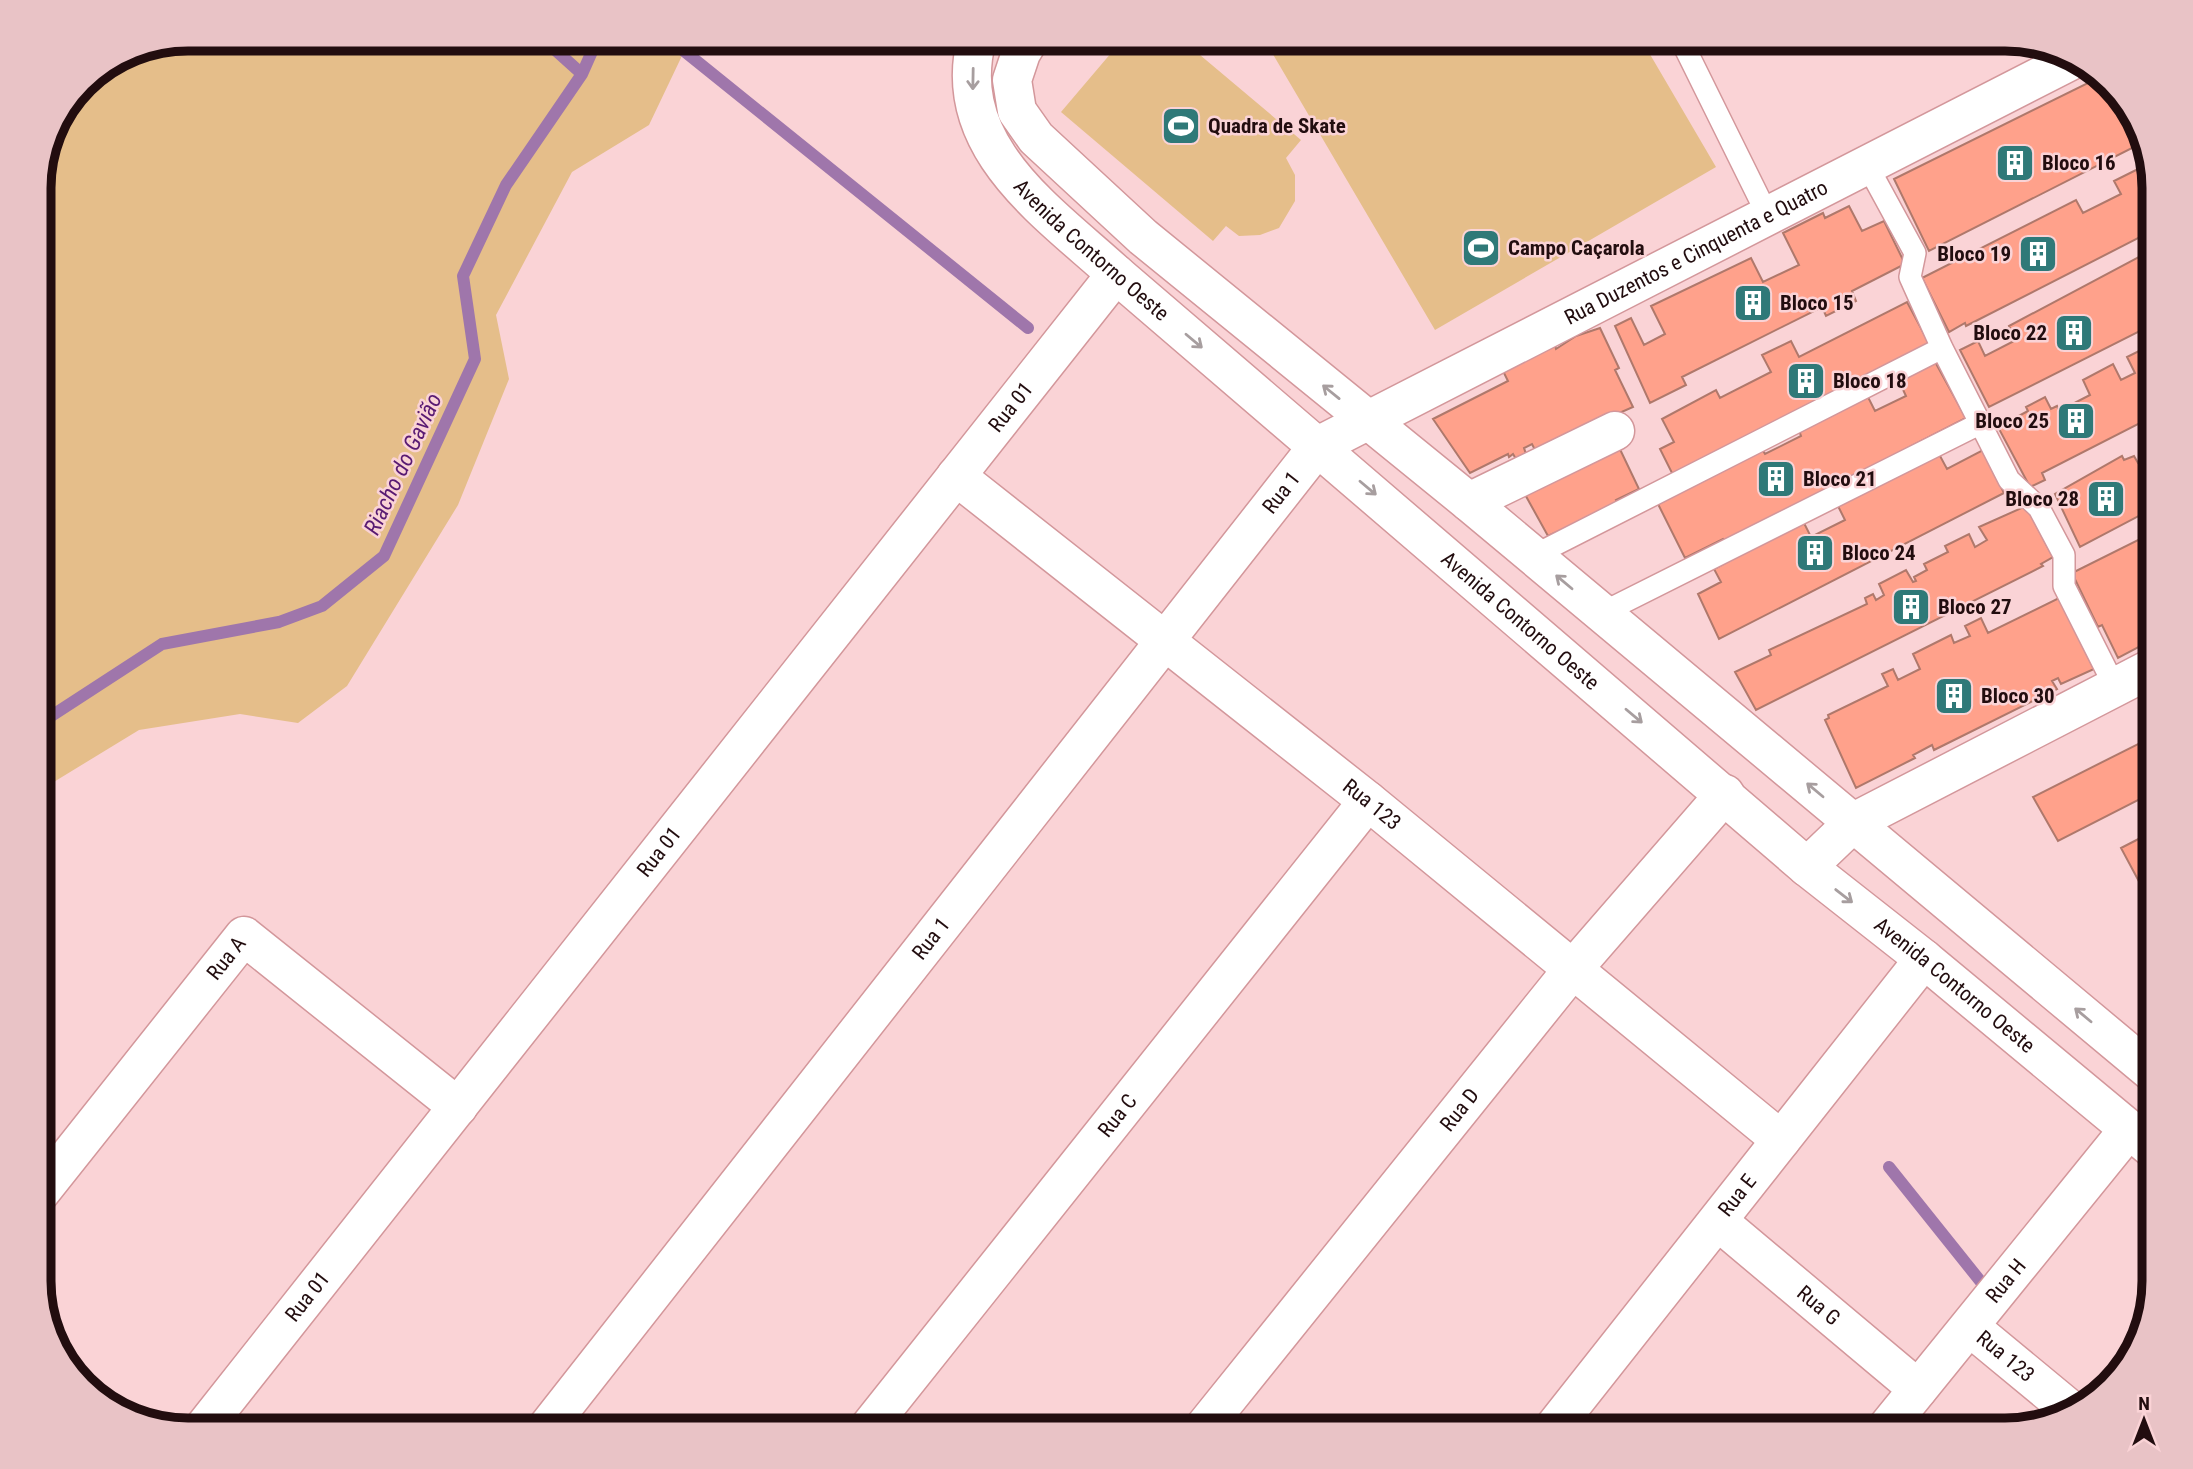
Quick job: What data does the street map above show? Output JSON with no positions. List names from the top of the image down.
{
  "streets": {
    "street": [
      "Avenida Contorno Oeste",
      "Rua Duzentos e Cinquenta e Quatro",
      "Rua 01",
      "Rua 1",
      "Rua 123",
      "Rua A",
      "Rua D",
      "Rua C",
      "Rua E",
      "Rua H",
      "Rua G"
    ]
  },
  "crossings": [
    ["Avenida Contorno Oeste", "Rua Duzentos e Cinquenta e Quatro"],
    ["Avenida Contorno Oeste", "Rua 01"],
    ["Avenida Contorno Oeste", "Rua 1"],
    ["Avenida Contorno Oeste", "Rua D"],
    ["Avenida Contorno Oeste", "Rua E"],
    ["Avenida Contorno Oeste", "Rua H"],
    ["Rua Duzentos e Cinquenta e Quatro", "Rua 1"],
    ["Rua 01", "Rua 123"],
    ["Rua 01", "Rua A"],
    ["Rua 1", "Rua 123"],
    ["Rua 123", "Rua D"],
    ["Rua 123", "Rua C"],
    ["Rua 123", "Rua E"],
    ["Rua 123", "Rua H"],
    ["Rua E", "Rua G"],
    ["Rua H", "Rua G"]
  ],
  "water": ["Riacho do Gavião"],
  "places": {
    "sports": ["Quadra de Skate", "Campo Caçarola"],
    "building": [
      "Bloco 16",
      "Bloco 19",
      "Bloco 15",
      "Bloco 22",
      "Bloco 18",
      "Bloco 25",
      "Bloco 21",
      "Bloco 28",
      "Bloco 24",
      "Bloco 27",
      "Bloco 30"
    ]
  },
  "north": "top"
}
